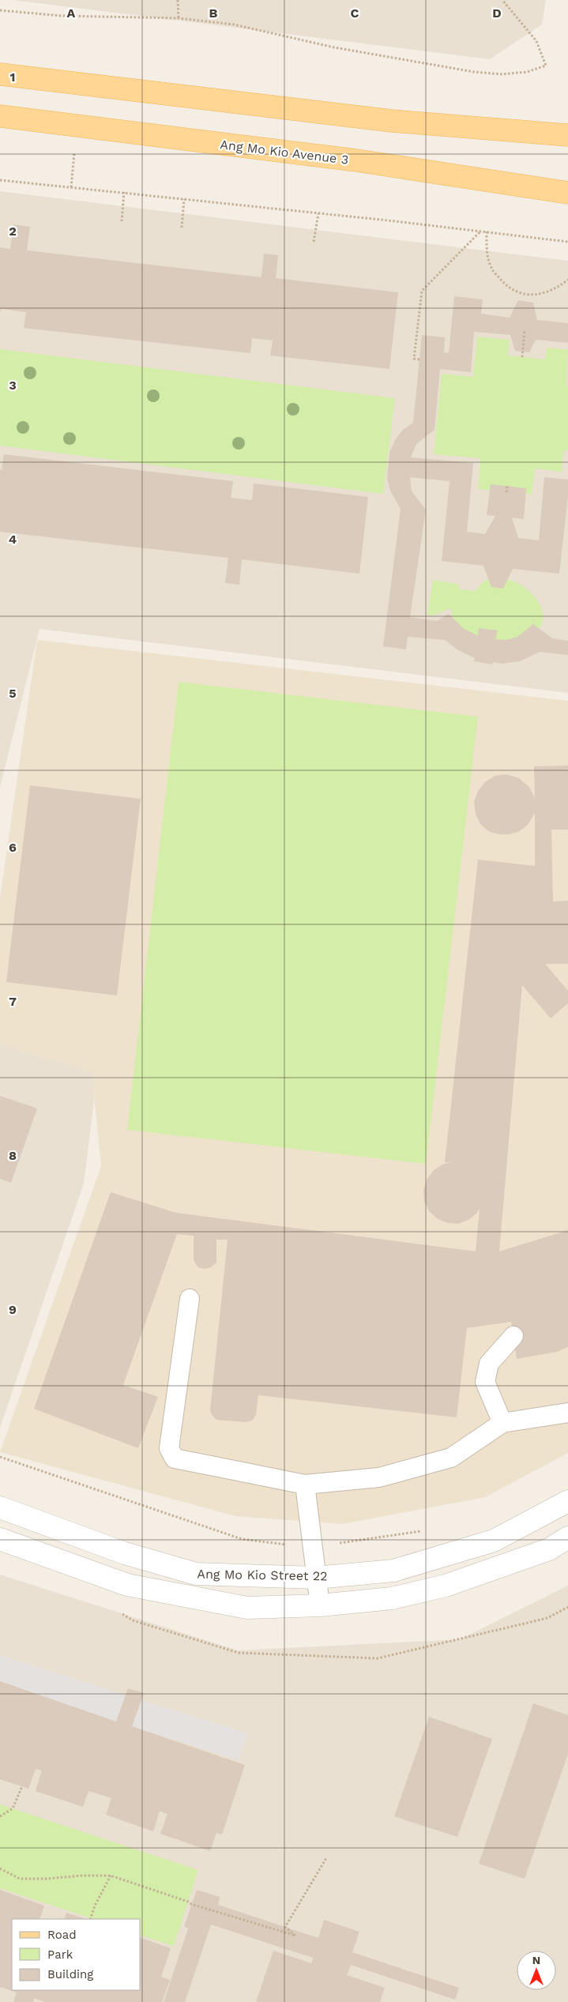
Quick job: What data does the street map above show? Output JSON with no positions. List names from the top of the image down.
{
  "streets": {
    "main road": ["Ang Mo Kio Avenue 3"],
    "street": ["Ang Mo Kio Street 22"]
  },
  "legend": ["Road", "Park", "Building"],
  "north": "top",
  "grid": {
    "columns": [
      "A",
      "B",
      "C",
      "D"
    ],
    "rows": [
      "1",
      "2",
      "3",
      "4",
      "5",
      "6",
      "7",
      "8",
      "9"
    ]
  }
}
